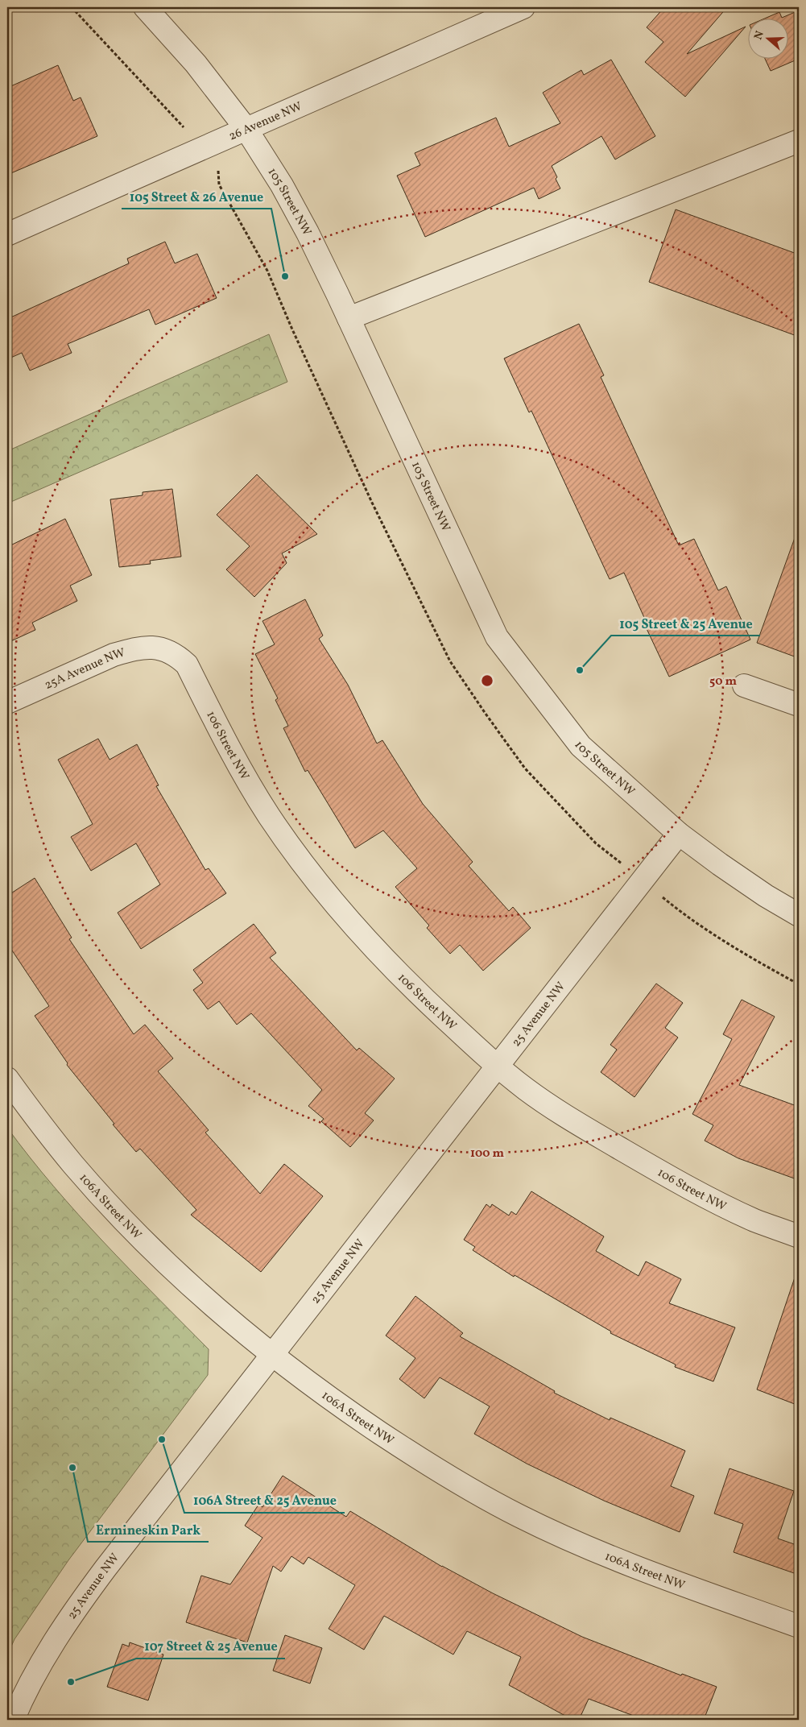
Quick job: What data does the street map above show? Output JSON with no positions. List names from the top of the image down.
{
  "streets": {
    "street": [
      "26 Avenue NW",
      "105 Street NW",
      "25A Avenue NW",
      "106 Street NW",
      "25 Avenue NW",
      "106A Street NW"
    ]
  },
  "crossings": [
    ["26 Avenue NW", "105 Street NW"],
    ["105 Street NW", "25 Avenue NW"],
    ["25A Avenue NW", "106 Street NW"],
    ["106 Street NW", "25 Avenue NW"],
    ["25 Avenue NW", "106A Street NW"]
  ],
  "places": [
    "105 Street & 26 Avenue",
    "105 Street & 25 Avenue",
    "106A Street & 25 Avenue",
    "Ermineskin Park",
    "107 Street & 25 Avenue"
  ],
  "north": "left",
  "rings": ["50 m", "100 m"]
}
